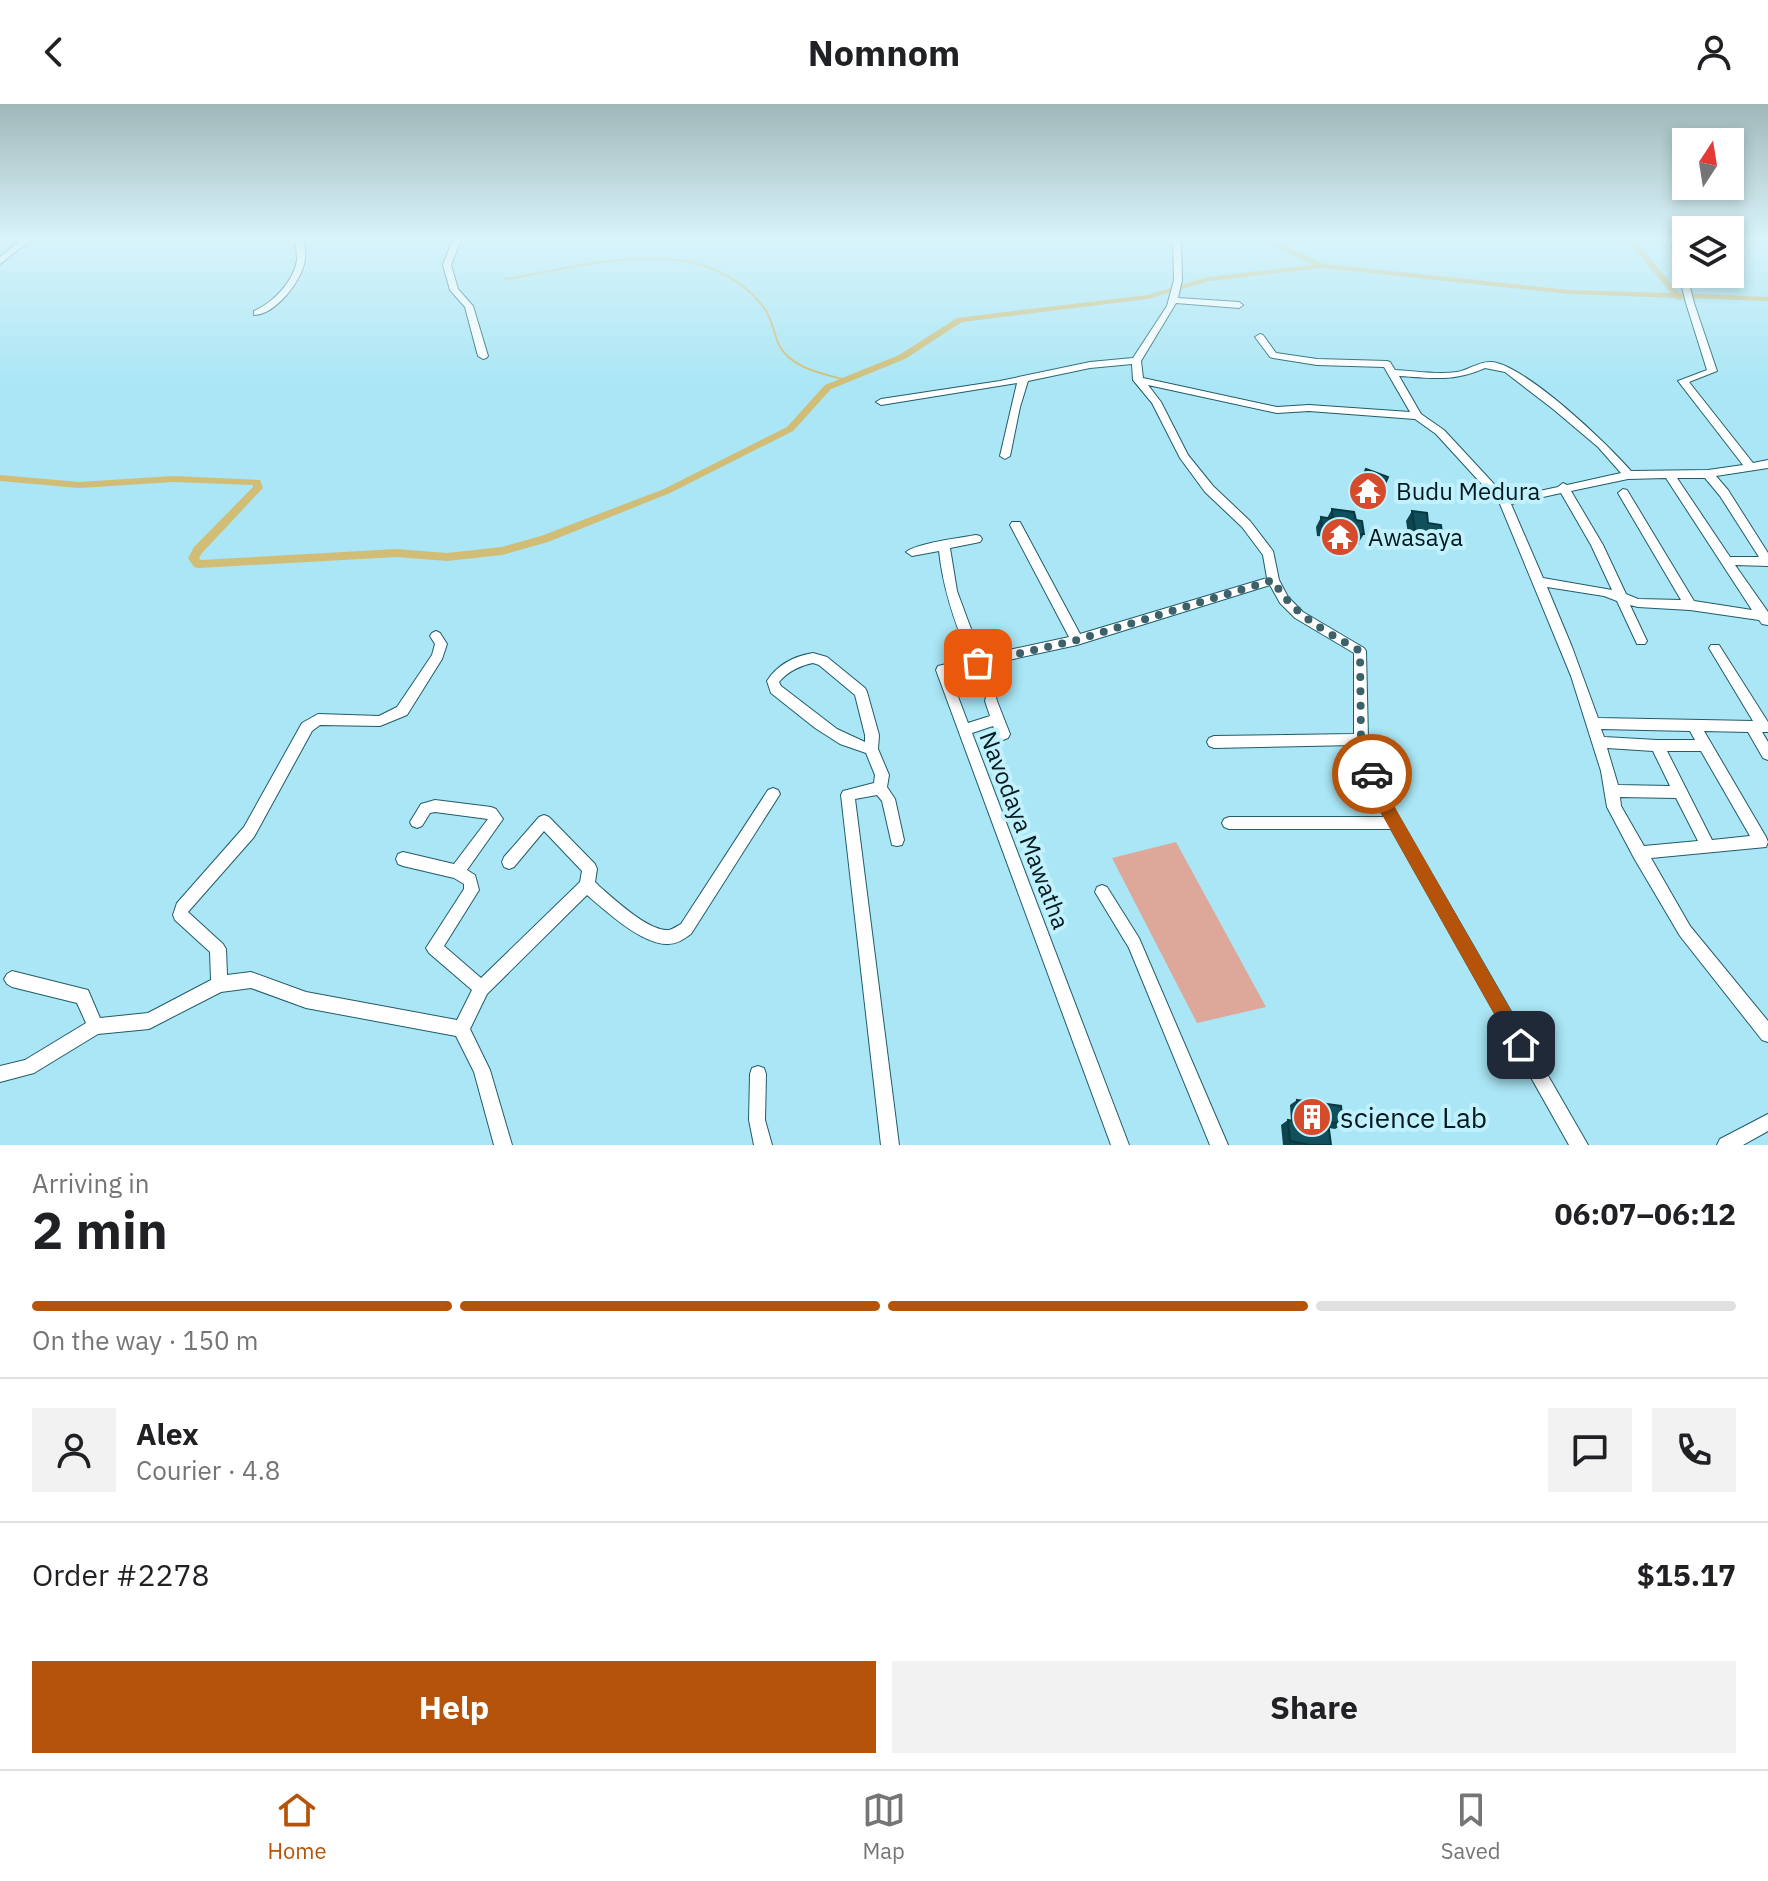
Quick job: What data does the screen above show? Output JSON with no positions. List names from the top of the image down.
{
  "streets": {
    "street": ["Navodaya Mawatha"]
  },
  "places": {
    "temple": ["Budu Medura", "Awasaya"],
    "building": ["science Lab"]
  },
  "north": "top",
  "page": {
    "header": "Nomnom",
    "heading": ["2 min", "Arriving in", "06:07–06:12"],
    "panel": [
      "Alex",
      "Courier · 4.8",
      "Order #2278",
      "$15.17"
    ],
    "bar": "On the way · 150 m",
    "buttons": ["Help", "Share"],
    "tabs": ["Home", "Map", "Saved"]
  }
}
